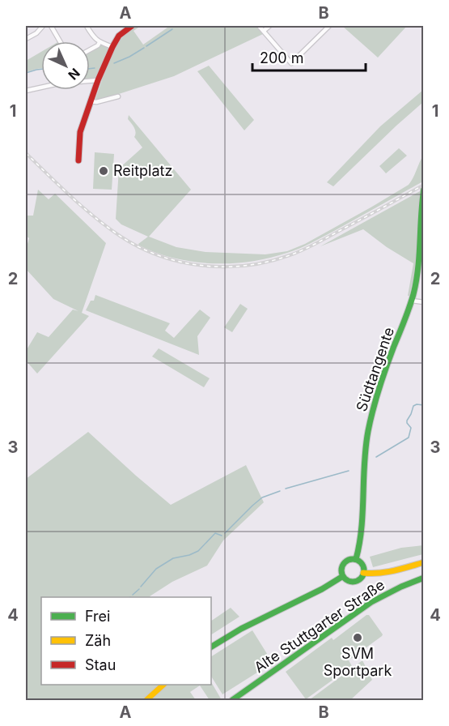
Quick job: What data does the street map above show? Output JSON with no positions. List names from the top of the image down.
{
  "streets": {
    "main road": ["Südtangente", "Alte Stuttgarter Straße"]
  },
  "crossings": [
    ["Südtangente", "Alte Stuttgarter Straße"]
  ],
  "places": ["Reitplatz", "SVM Sportpark"],
  "legend": ["Frei", "Zäh", "Stau"],
  "scale_bar": "200 m",
  "north": "bottom right",
  "grid": {
    "columns": ["A", "B"],
    "rows": [
      "1",
      "2",
      "3",
      "4"
    ]
  }
}
